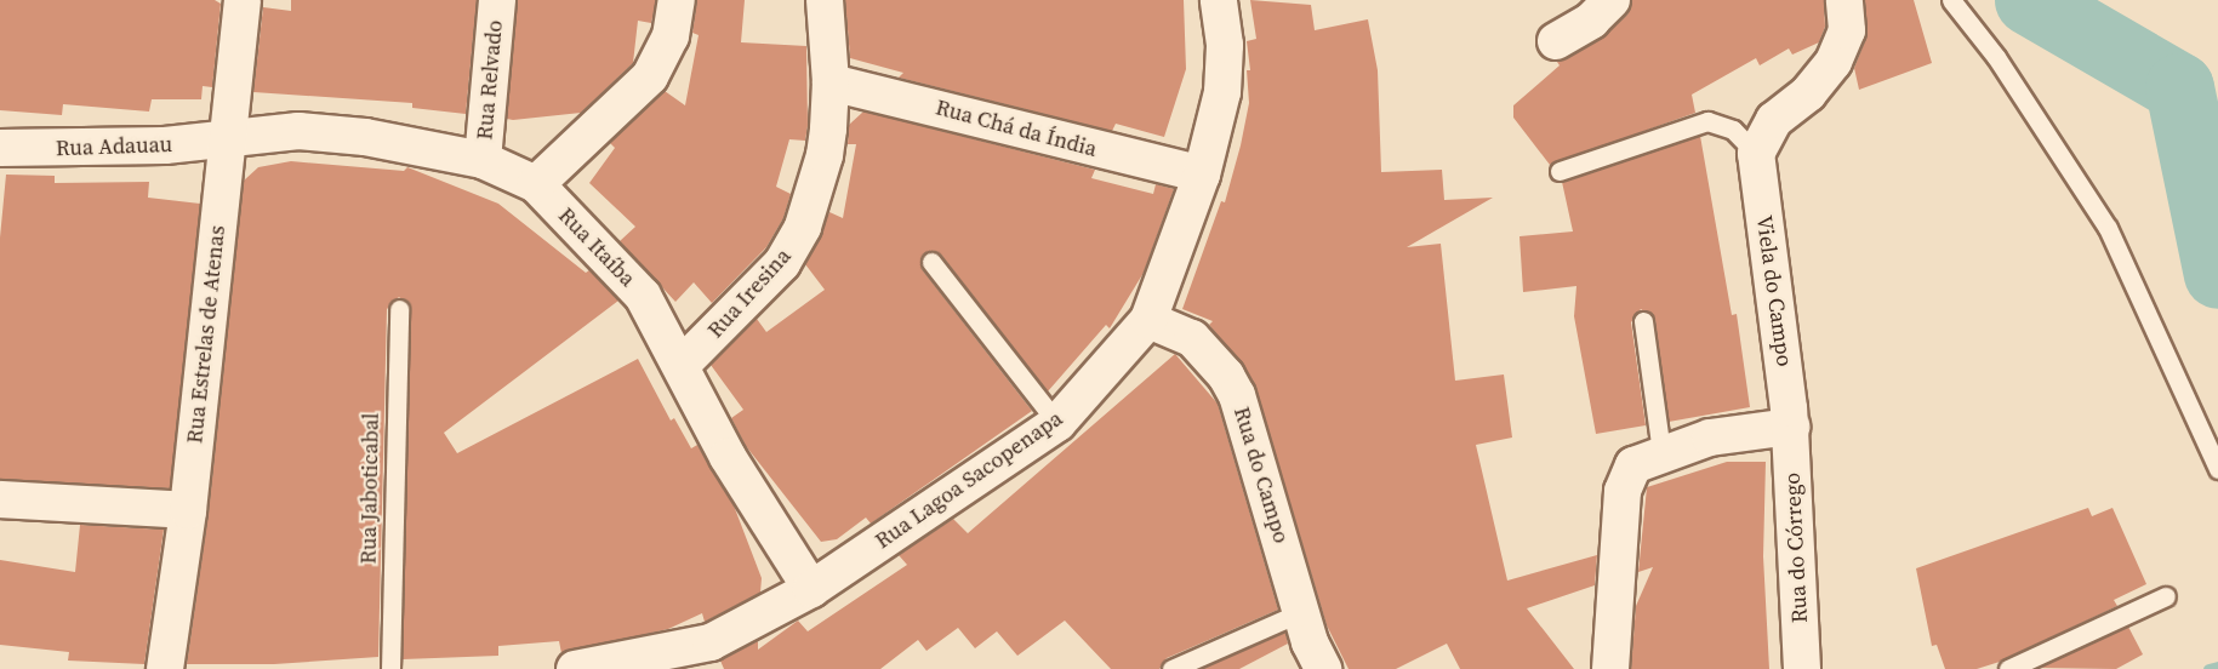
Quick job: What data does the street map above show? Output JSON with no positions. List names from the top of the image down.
{
  "streets": {
    "street": [
      "Rua Relvado",
      "Rua Chá da Índia",
      "Rua Adauau",
      "Rua Itaíba",
      "Viela do Campo",
      "Rua Iresina",
      "Rua Estrelas de Atenas",
      "Rua do Campo",
      "Rua Lagoa Sacopenapa",
      "Rua do Córrego"
    ],
    "lane": ["Rua Jaboticabal"]
  },
  "crossings": [
    ["Rua Relvado", "Rua Itaíba"],
    ["Rua Chá da Índia", "Rua Iresina"],
    ["Rua Chá da Índia", "Rua Lagoa Sacopenapa"],
    ["Rua Adauau", "Rua Itaíba"],
    ["Rua Adauau", "Rua Estrelas de Atenas"],
    ["Rua Itaíba", "Rua Iresina"],
    ["Rua Itaíba", "Rua Estrelas de Atenas"],
    ["Rua Itaíba", "Rua Lagoa Sacopenapa"],
    ["Viela do Campo", "Rua do Córrego"],
    ["Rua do Campo", "Rua Lagoa Sacopenapa"]
  ]
}
